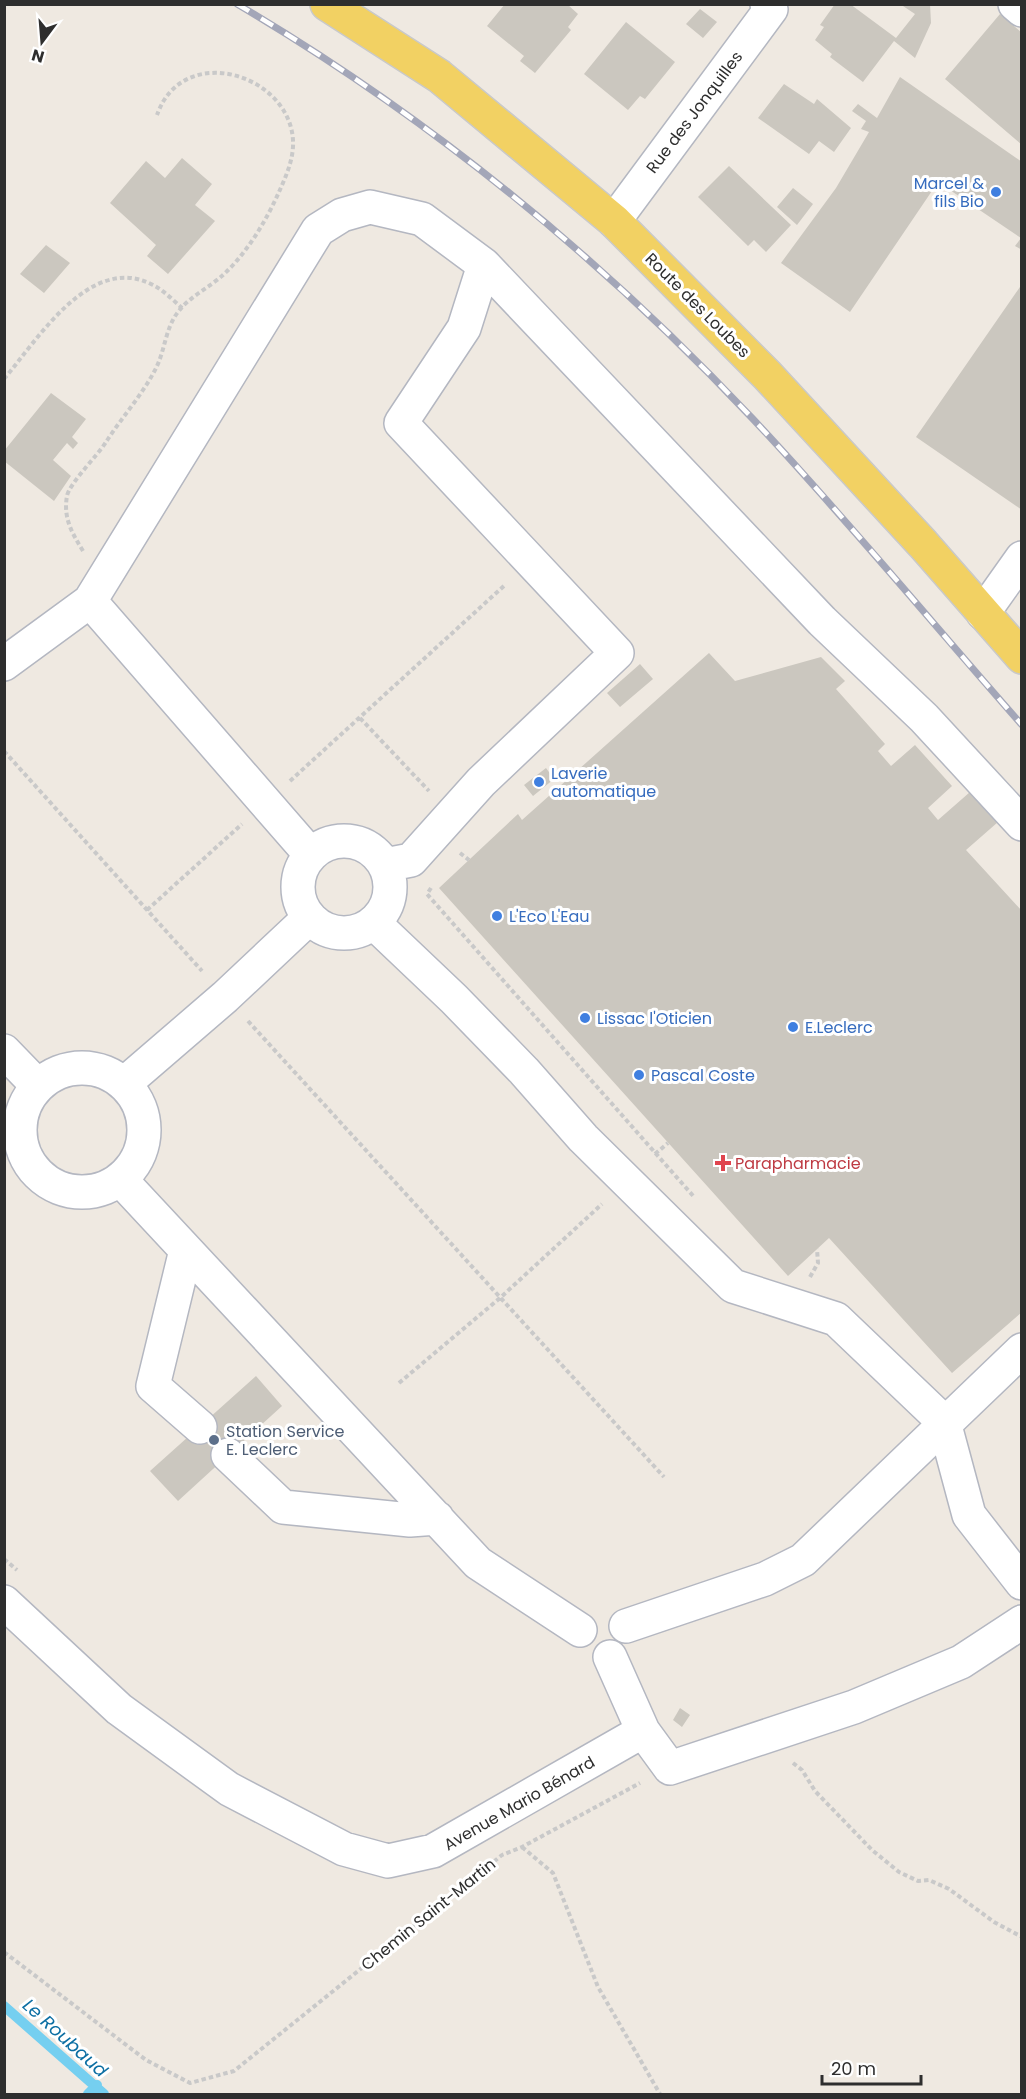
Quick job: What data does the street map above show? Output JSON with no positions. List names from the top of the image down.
{
  "streets": {
    "main road": ["Route des Loubes"],
    "street": ["Rue des Jonquilles", "Avenue Mario Bénard"],
    "path": ["Chemin Saint-Martin"]
  },
  "crossings": [
    ["Rue des Jonquilles", "Route des Loubes"]
  ],
  "water": ["Le Roubaud"],
  "places": {
    "other": [
      "Marcel & fils Bio",
      "Laverie automatique",
      "L'Eco L'Eau",
      "Lissac l'Oticien",
      "E.Leclerc",
      "Pascal Coste",
      "Station Service E. Leclerc"
    ],
    "health": ["Parapharmacie"]
  },
  "scale_bar": "20 m",
  "north": "bottom"
}
